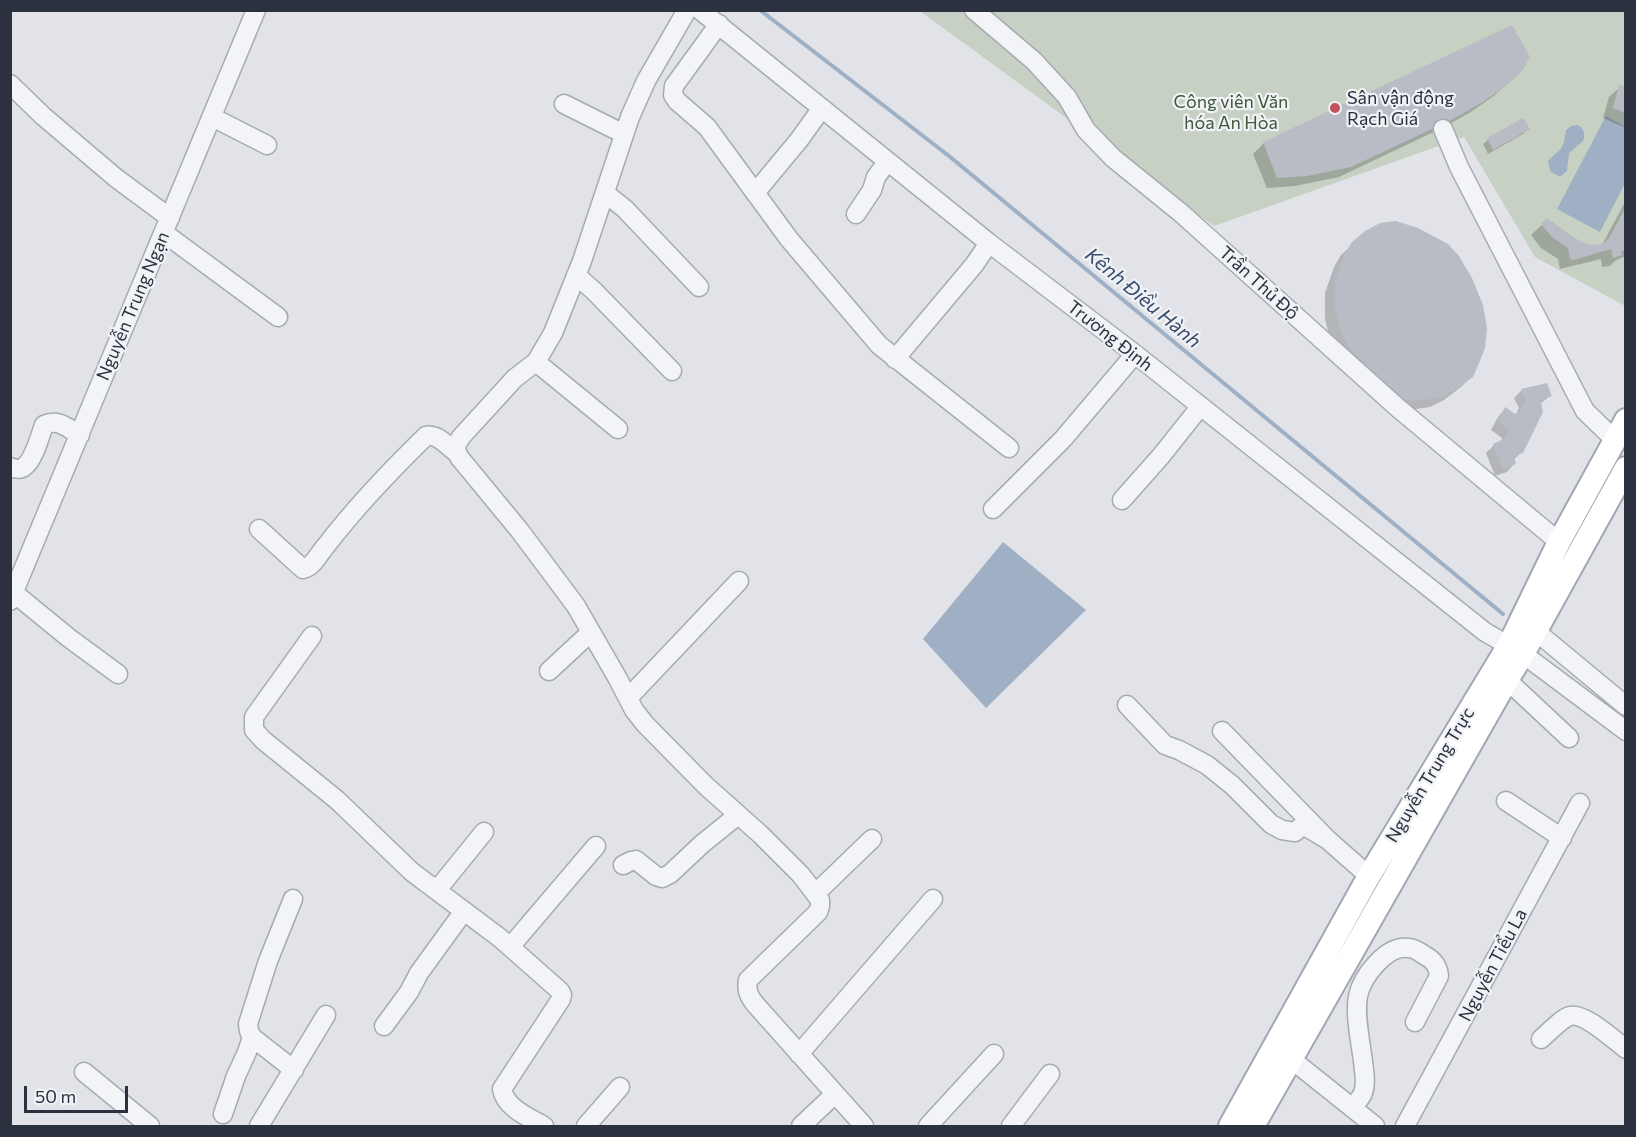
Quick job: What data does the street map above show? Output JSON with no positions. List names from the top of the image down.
{
  "streets": {
    "main road": ["Nguyễn Trung Trực"],
    "street": [
      "Trần Thủ Độ",
      "Nguyễn Trung Ngạn",
      "Trương Định",
      "Nguyễn Tiểu La"
    ]
  },
  "crossings": [
    ["Trần Thủ Độ", "Nguyễn Trung Trực"],
    ["Trương Định", "Nguyễn Trung Trực"]
  ],
  "water": ["Kênh Điều Hành"],
  "parks": ["Công viên Văn hóa An Hòa"],
  "places": ["Sân vận động Rạch Giá"],
  "scale_bar": "50 m"
}
